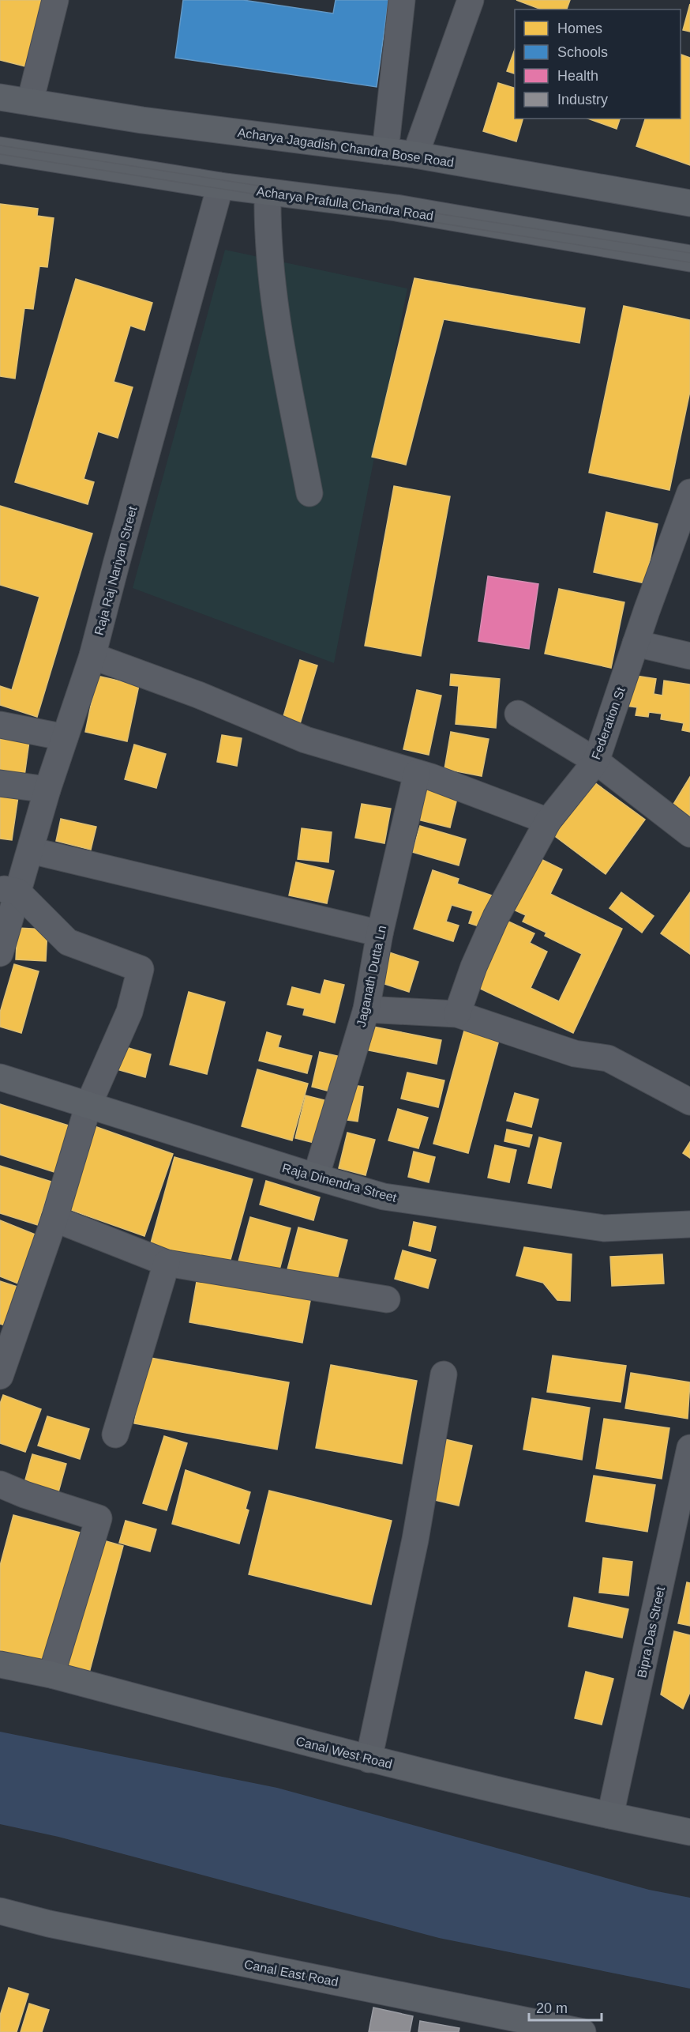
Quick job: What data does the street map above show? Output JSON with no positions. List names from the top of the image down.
{
  "streets": {
    "main road": [
      "Acharya Jagadish Chandra Bose Road",
      "Acharya Prafulla Chandra Road",
      "Raja Dinendra Street",
      "Canal West Road",
      "Canal East Road"
    ],
    "street": [
      "Raja Raj Nariyan Street",
      "Federation St",
      "Jaganath Dutta Ln",
      "Bipra Das Street"
    ]
  },
  "crossings": [
    ["Acharya Prafulla Chandra Road", "Raja Raj Nariyan Street"],
    ["Jaganath Dutta Ln", "Raja Dinendra Street"],
    ["Bipra Das Street", "Canal West Road"]
  ],
  "legend": [
    "Homes",
    "Schools",
    "Health",
    "Industry"
  ],
  "scale_bar": "20 m"
}
